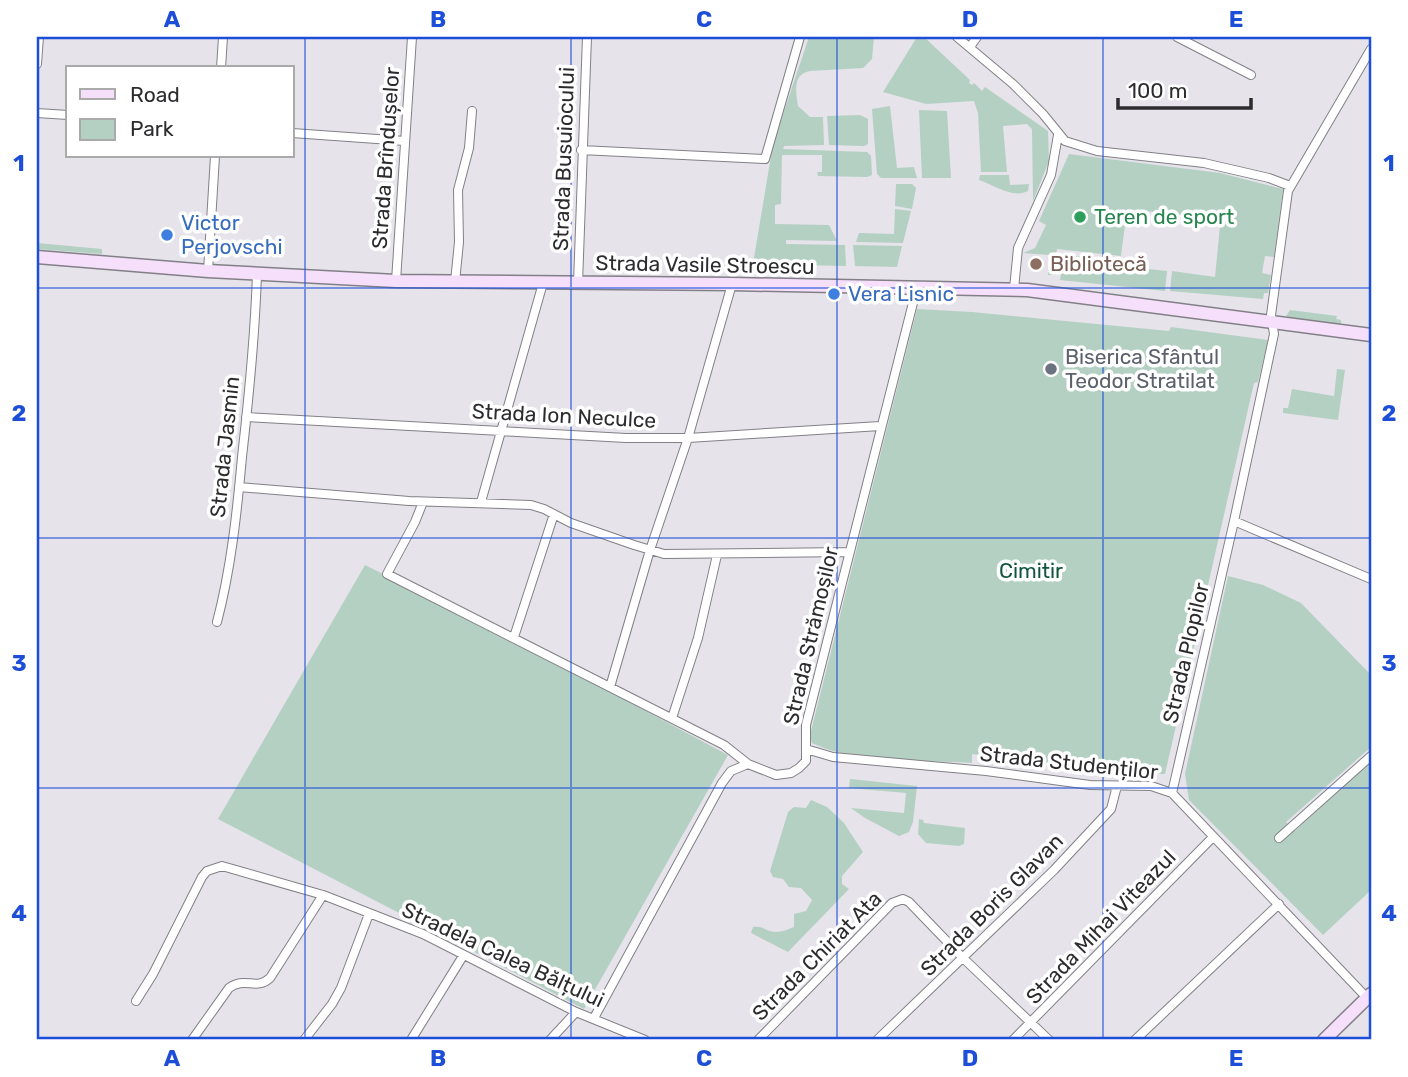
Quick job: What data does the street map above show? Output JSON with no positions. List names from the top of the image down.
{
  "streets": {
    "main road": ["Strada Vasile Stroescu"],
    "street": [
      "Strada Brîndușelor",
      "Strada Busuiocului",
      "Strada Ion Neculce",
      "Strada Jasmin",
      "Strada Strămoșilor",
      "Strada Plopilor",
      "Strada Studenților",
      "Strada Boris Glavan",
      "Strada Mihai Viteazul",
      "Stradela Calea Bălțului",
      "Strada Chiriat Ata"
    ]
  },
  "crossings": [
    ["Strada Brîndușelor", "Strada Vasile Stroescu"],
    ["Strada Busuiocului", "Strada Vasile Stroescu"],
    ["Strada Vasile Stroescu", "Strada Jasmin"],
    ["Strada Vasile Stroescu", "Strada Strămoșilor"],
    ["Strada Vasile Stroescu", "Strada Plopilor"],
    ["Strada Ion Neculce", "Strada Jasmin"],
    ["Strada Ion Neculce", "Strada Strămoșilor"],
    ["Strada Strămoșilor", "Strada Studenților"],
    ["Strada Plopilor", "Strada Studenților"],
    ["Strada Studenților", "Strada Boris Glavan"],
    ["Strada Studenților", "Strada Mihai Viteazul"],
    ["Strada Boris Glavan", "Strada Chiriat Ata"]
  ],
  "parks": ["Cimitir"],
  "places": [
    "Teren de sport",
    "Victor Perjovschi",
    "Bibliotecă",
    "Vera Lisnic",
    "Biserica Sfântul Teodor Stratilat"
  ],
  "legend": ["Road", "Park"],
  "scale_bar": "100 m",
  "grid": {
    "columns": [
      "A",
      "B",
      "C",
      "D",
      "E"
    ],
    "rows": [
      "1",
      "2",
      "3",
      "4"
    ]
  }
}
